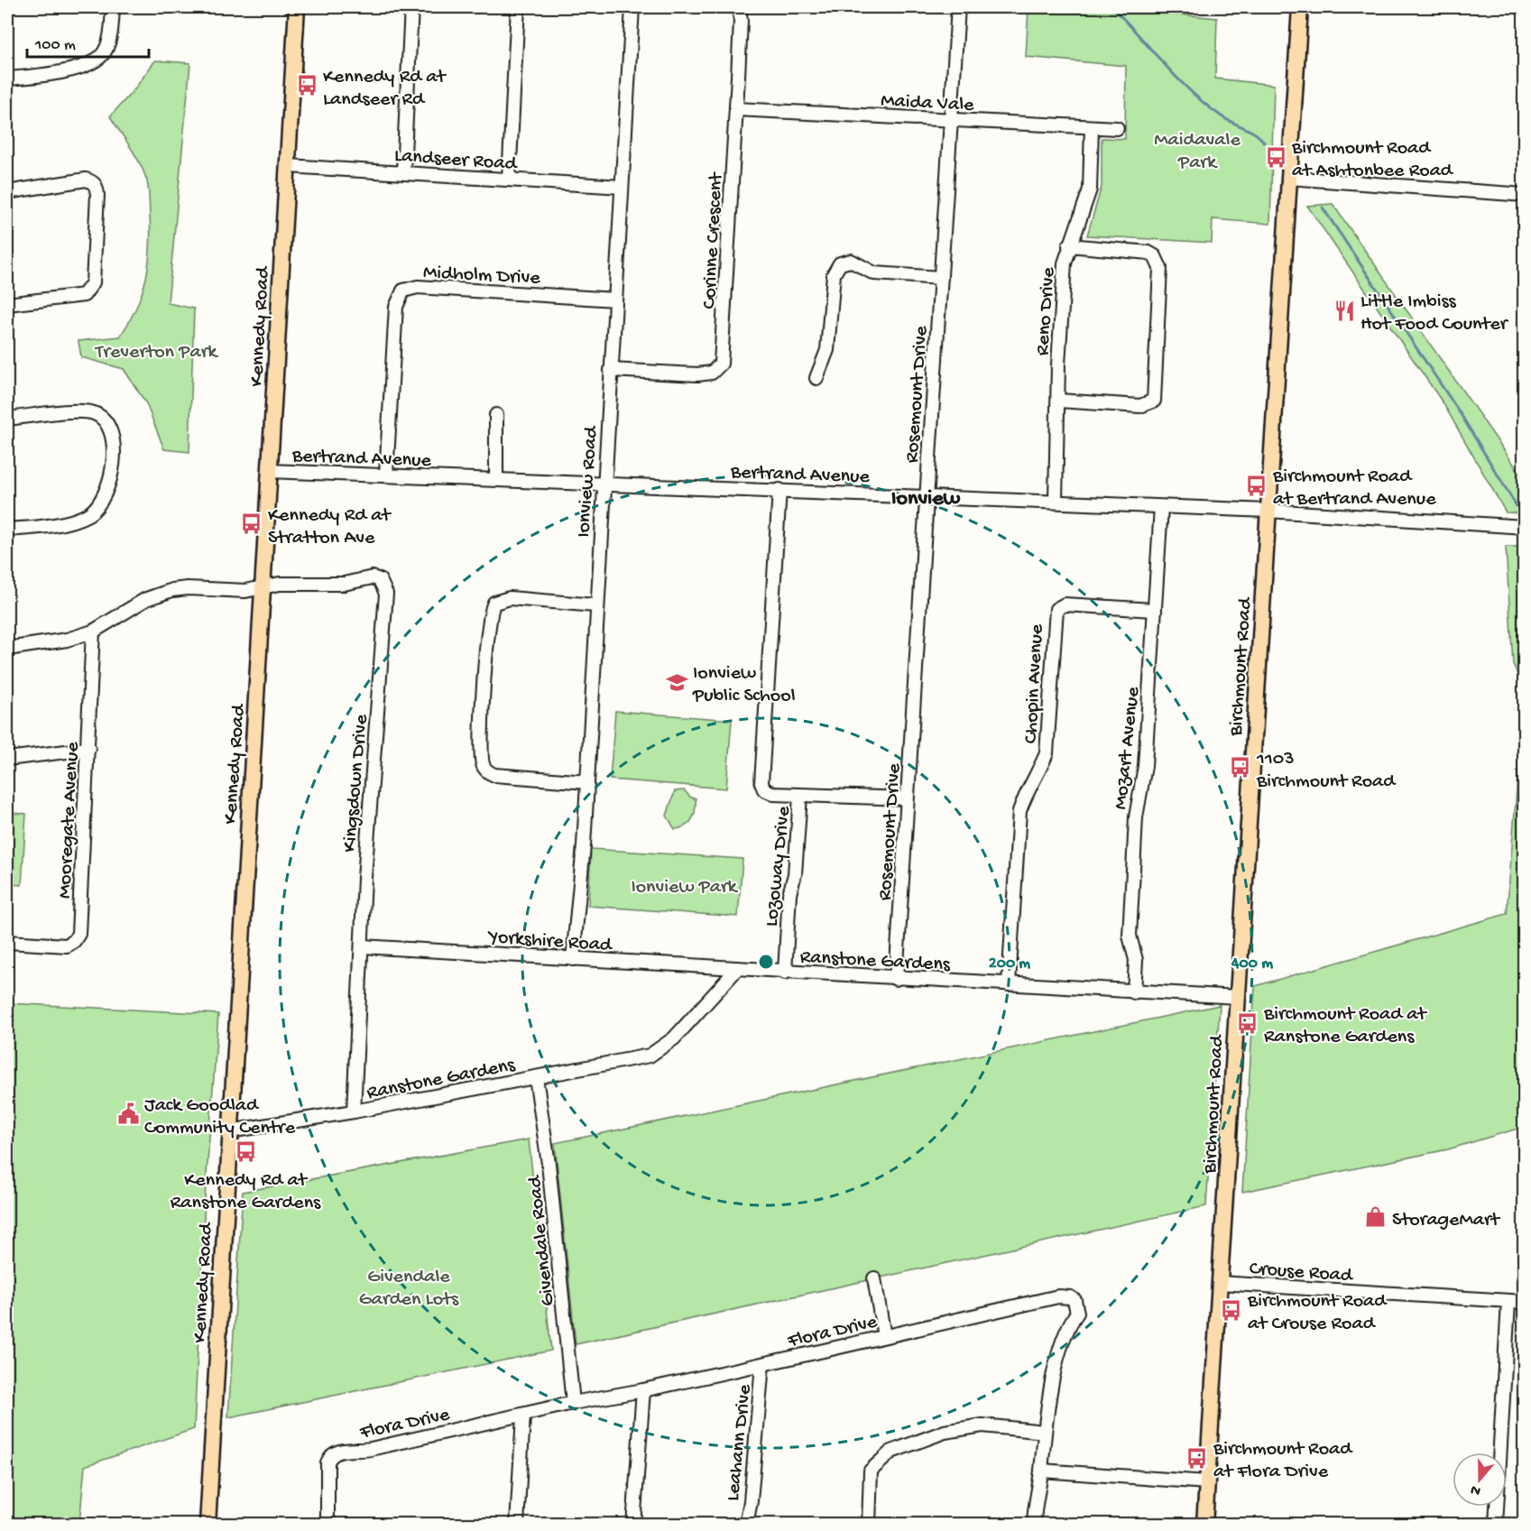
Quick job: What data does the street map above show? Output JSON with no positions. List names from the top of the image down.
{
  "streets": {
    "main road": ["Kennedy Road", "Birchmount Road"],
    "street": [
      "Maida Vale",
      "Landseer Road",
      "Corinne Crescent",
      "Midholm Drive",
      "Reno Drive",
      "Rosemount Drive",
      "Bertrand Avenue",
      "Ionview Road",
      "Chopin Avenue",
      "Mozart Avenue",
      "Kingsdown Drive",
      "Mooregate Avenue",
      "Lozoway Drive",
      "Yorkshire Road",
      "Ranstone Gardens",
      "Givendale Road",
      "Crouse Road",
      "Flora Drive",
      "Leahann Drive"
    ]
  },
  "crossings": [
    ["Maida Vale", "Corinne Crescent"],
    ["Maida Vale", "Reno Drive"],
    ["Maida Vale", "Rosemount Drive"],
    ["Landseer Road", "Kennedy Road"],
    ["Landseer Road", "Ionview Road"],
    ["Corinne Crescent", "Ionview Road"],
    ["Midholm Drive", "Bertrand Avenue"],
    ["Midholm Drive", "Ionview Road"],
    ["Reno Drive", "Bertrand Avenue"],
    ["Kennedy Road", "Bertrand Avenue"],
    ["Kennedy Road", "Kingsdown Drive"],
    ["Kennedy Road", "Ranstone Gardens"],
    ["Rosemount Drive", "Bertrand Avenue"],
    ["Rosemount Drive", "Ranstone Gardens"],
    ["Bertrand Avenue", "Ionview Road"],
    ["Bertrand Avenue", "Birchmount Road"],
    ["Bertrand Avenue", "Mozart Avenue"],
    ["Ionview Road", "Yorkshire Road"],
    ["Birchmount Road", "Ranstone Gardens"],
    ["Birchmount Road", "Crouse Road"],
    ["Chopin Avenue", "Mozart Avenue"],
    ["Chopin Avenue", "Ranstone Gardens"],
    ["Mozart Avenue", "Ranstone Gardens"],
    ["Kingsdown Drive", "Yorkshire Road"],
    ["Kingsdown Drive", "Ranstone Gardens"],
    ["Lozoway Drive", "Ranstone Gardens"],
    ["Yorkshire Road", "Ranstone Gardens"],
    ["Ranstone Gardens", "Givendale Road"],
    ["Givendale Road", "Flora Drive"],
    ["Flora Drive", "Leahann Drive"]
  ],
  "districts": ["Ionview"],
  "parks": [
    "Maidavale Park",
    "Treverton Park",
    "Ionview Park",
    "Givendale Garden Lots"
  ],
  "places": {
    "bus stop": [
      "Kennedy Rd at Landseer Rd",
      "Birchmount Road at Ashtonbee Road",
      "Birchmount Road at Bertrand Avenue",
      "Kennedy Rd at Stratton Ave",
      "1103 Birchmount Road",
      "Birchmount Road at Ranstone Gardens",
      "Kennedy Rd at Ranstone Gardens",
      "Birchmount Road at Crouse Road",
      "Birchmount Road at Flora Drive"
    ],
    "restaurant": ["Little Imbiss Hot Food Counter"],
    "school or university": ["Ionview Public School"],
    "public building": ["Jack Goodlad Community Centre"],
    "shop": ["StorageMart"]
  },
  "scale_bar": "100 m",
  "north": "bottom",
  "rings": ["200 m", "400 m"]
}
